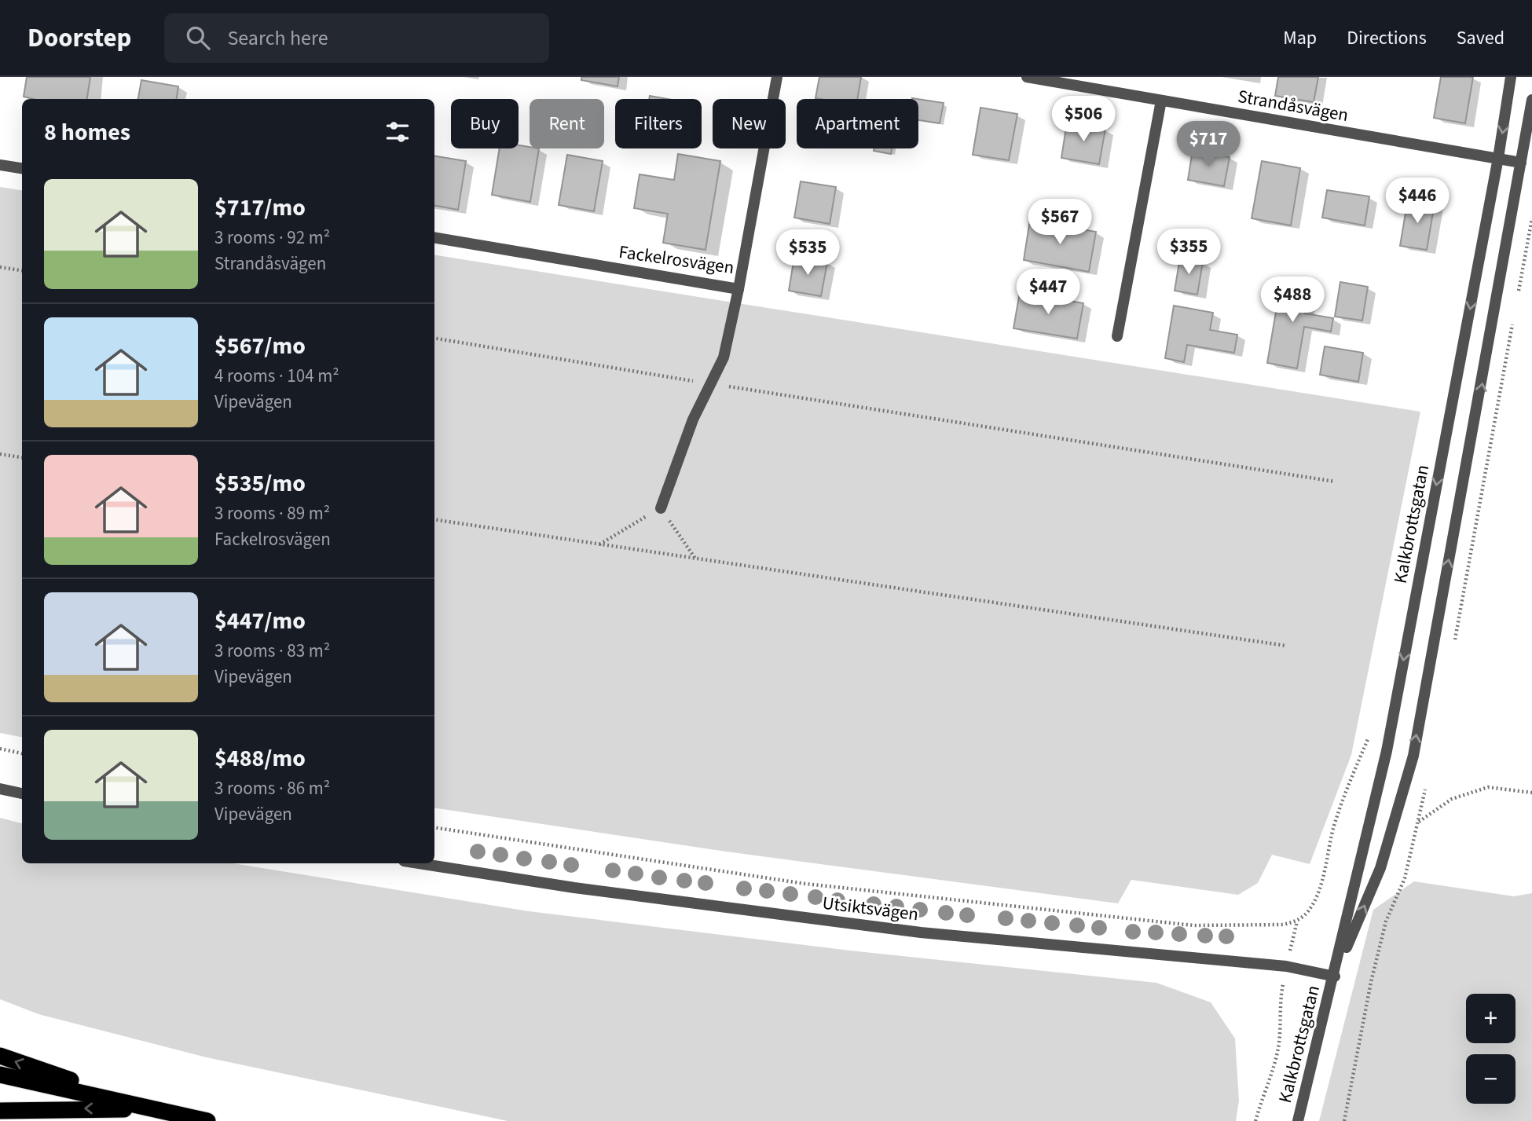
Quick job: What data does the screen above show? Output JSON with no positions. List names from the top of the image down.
{
  "streets": {
    "street": [
      "Strandåsvägen",
      "Fackelrosvägen",
      "Kalkbrottsgatan",
      "Utsiktsvägen"
    ]
  },
  "crossings": [
    ["Strandåsvägen", "Kalkbrottsgatan"],
    ["Kalkbrottsgatan", "Utsiktsvägen"]
  ],
  "page": {
    "header": "Doorstep",
    "search": "Search here",
    "nav": ["Map", "Directions", "Saved"],
    "price": [
      "$506",
      "$717",
      "$446",
      "$567",
      "$355",
      "$535",
      "$447",
      "$488"
    ],
    "chip": [
      "Buy",
      "Rent",
      "Filters",
      "New",
      "Apartment"
    ],
    "heading": "8 homes",
    "list": [
      {
        "name": "$717/mo",
        "note": "3 rooms · 92 m² · Strandåsvägen"
      },
      {
        "name": "$567/mo",
        "note": "4 rooms · 104 m² · Vipevägen"
      },
      {
        "name": "$535/mo",
        "note": "3 rooms · 89 m² · Fackelrosvägen"
      },
      {
        "name": "$447/mo",
        "note": "3 rooms · 83 m² · Vipevägen"
      },
      {
        "name": "$488/mo",
        "note": "3 rooms · 86 m² · Vipevägen"
      }
    ],
    "map_buttons": ["+", "−"]
  }
}
